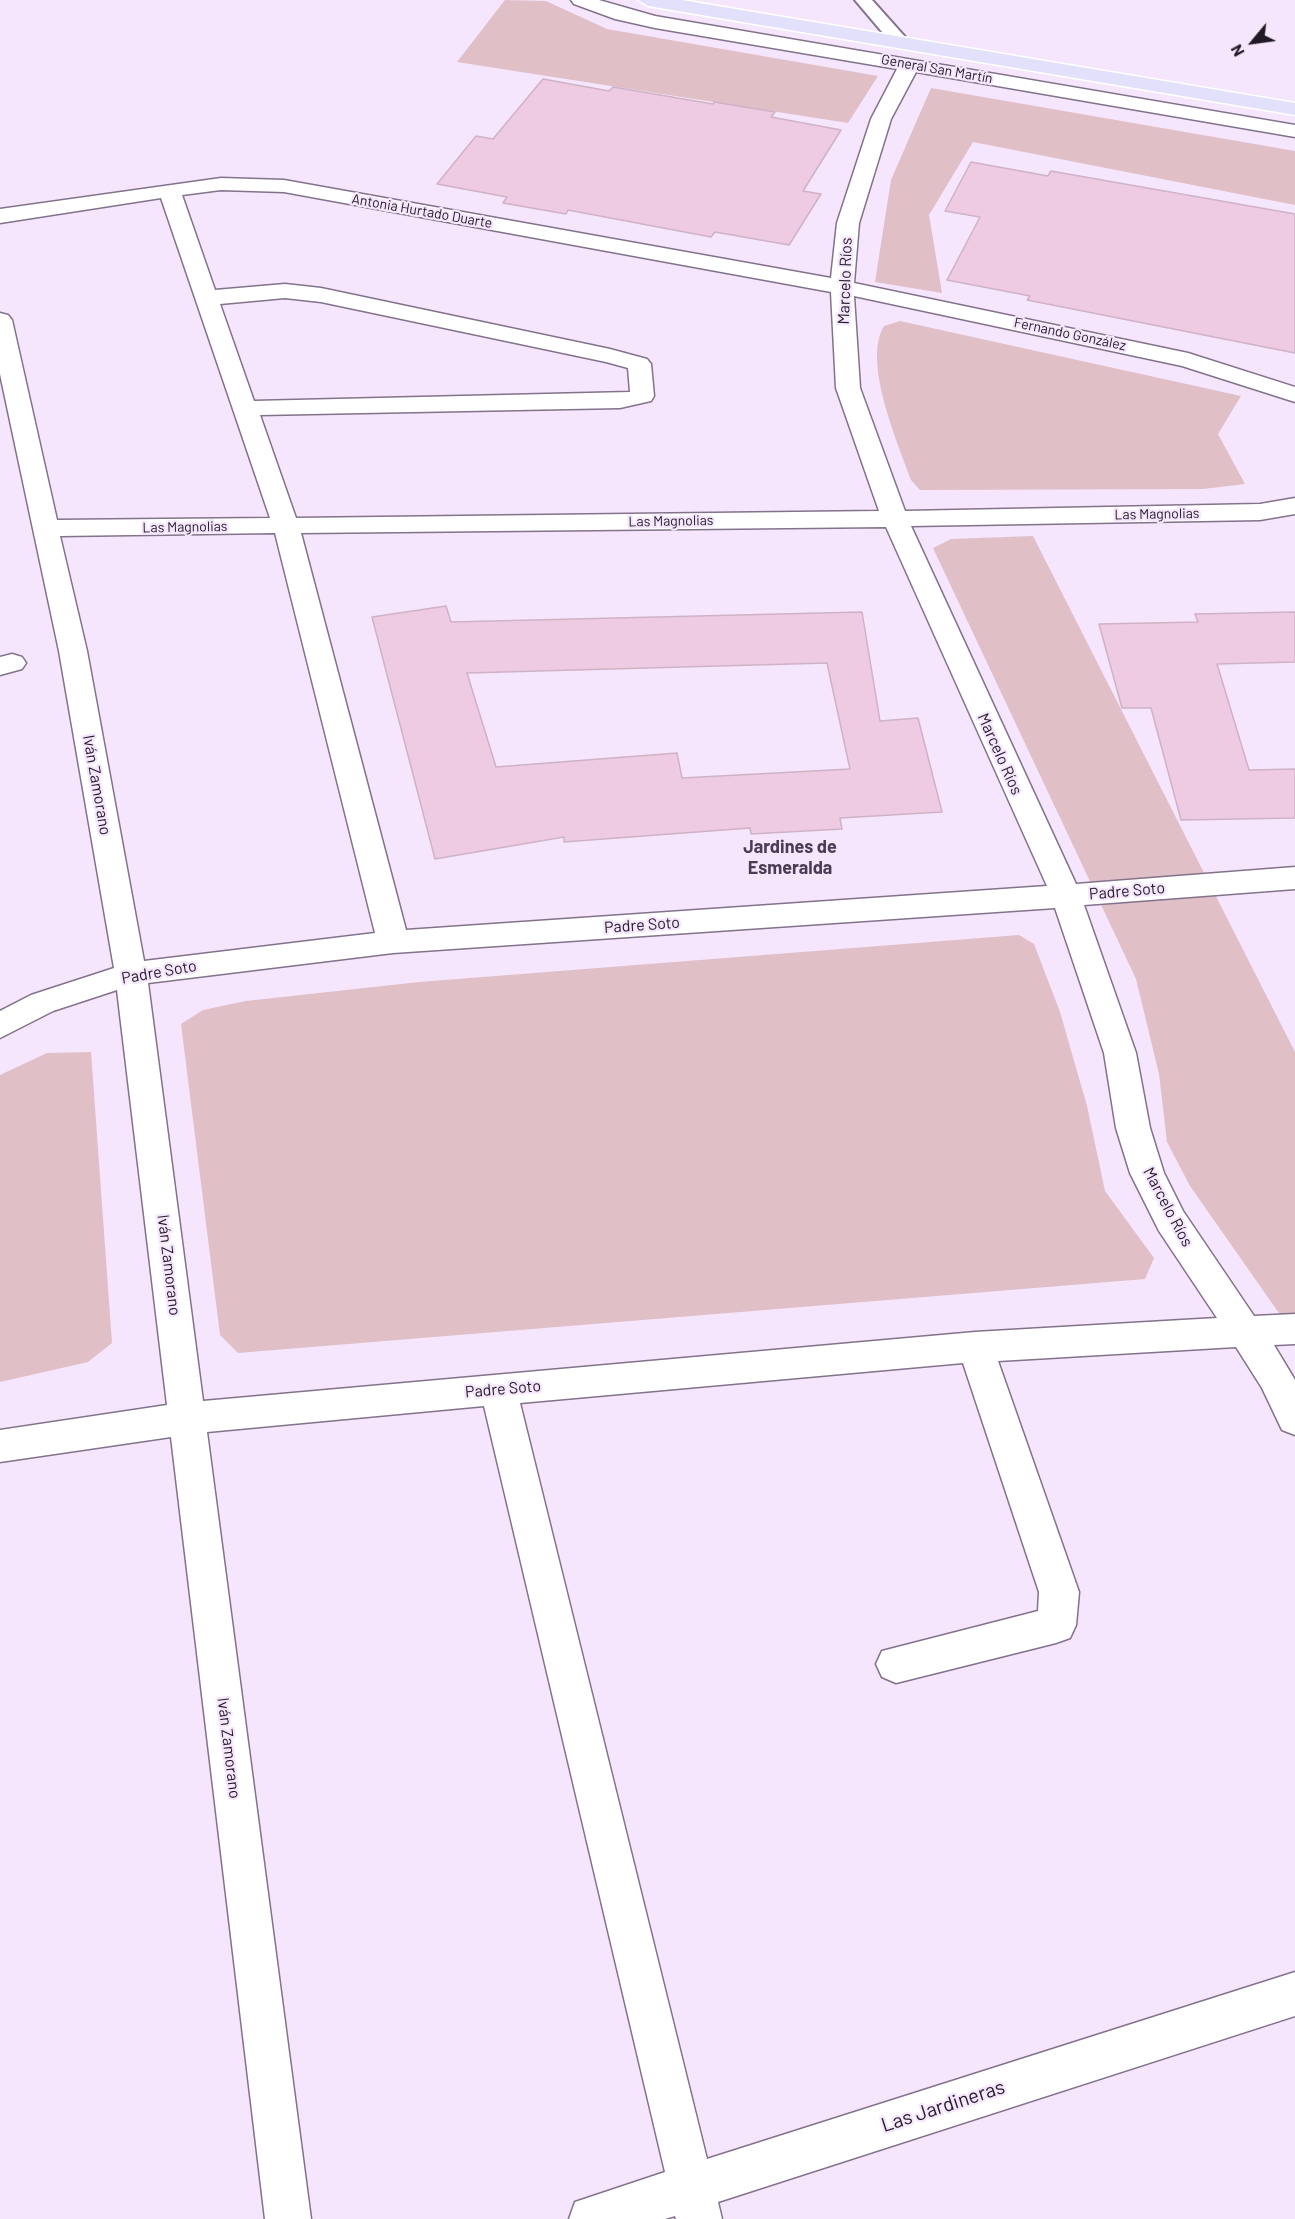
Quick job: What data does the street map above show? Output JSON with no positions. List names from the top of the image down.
{
  "streets": {
    "main road": ["General San Martín"],
    "street": [
      "Antonia Hurtado Duarte",
      "Marcelo Ríos",
      "Fernando González",
      "Las Magnolias",
      "Iván Zamorano",
      "Padre Soto",
      "Las Jardineras"
    ]
  },
  "crossings": [
    ["General San Martín", "Marcelo Ríos"],
    ["Antonia Hurtado Duarte", "Marcelo Ríos"],
    ["Antonia Hurtado Duarte", "Fernando González"],
    ["Marcelo Ríos", "Fernando González"],
    ["Marcelo Ríos", "Las Magnolias"],
    ["Marcelo Ríos", "Padre Soto"],
    ["Las Magnolias", "Iván Zamorano"],
    ["Iván Zamorano", "Padre Soto"]
  ],
  "districts": ["Jardines de Esmeralda"],
  "north": "bottom left"
}
